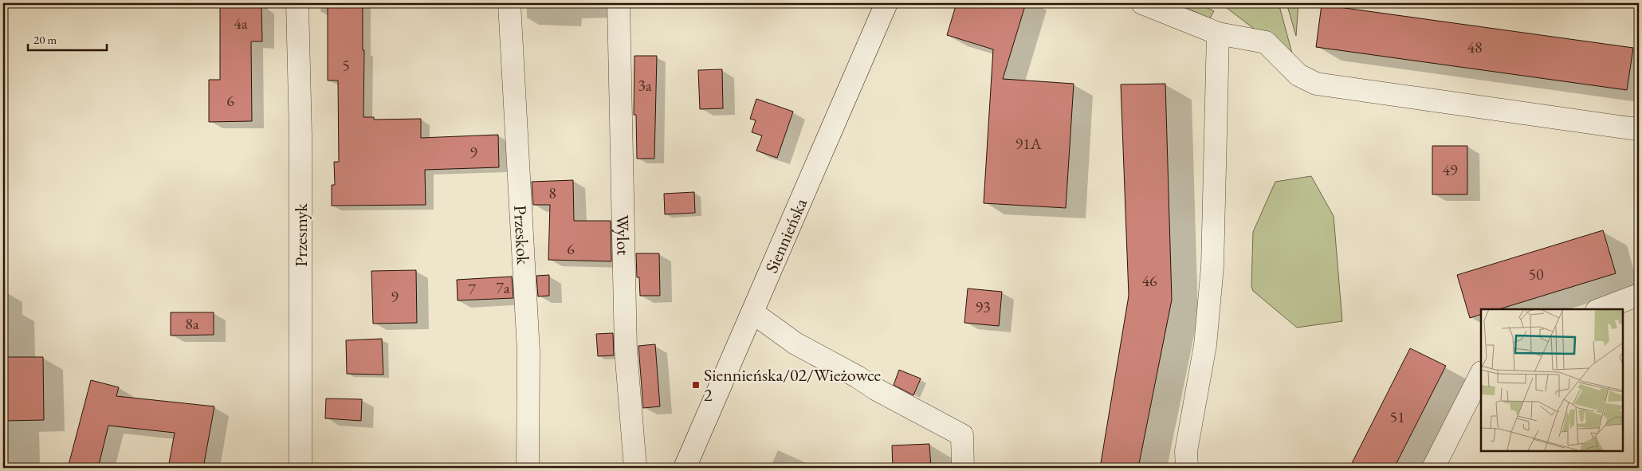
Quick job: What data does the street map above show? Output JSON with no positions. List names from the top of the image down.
{
  "streets": {
    "street": [
      "Przesmyk",
      "Przeskok",
      "Wylot",
      "Siennieńska"
    ]
  },
  "places": {
    "transit": ["Siennieńska/02/Wieżowce 2"]
  },
  "house_numbers": [
    "4a",
    "48",
    "5",
    "3a",
    "6",
    "91A",
    "9",
    "49",
    "8",
    "6",
    "50",
    "46",
    "7a",
    "7",
    "9",
    "93",
    "8a",
    "51"
  ],
  "scale_bar": "20 m"
}
